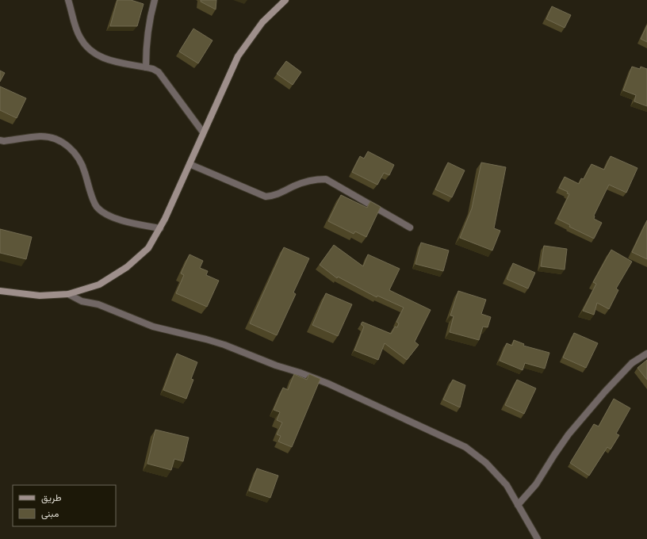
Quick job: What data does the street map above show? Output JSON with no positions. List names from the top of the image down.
{
  "legend": ["طريق", "مبنى"]
}
